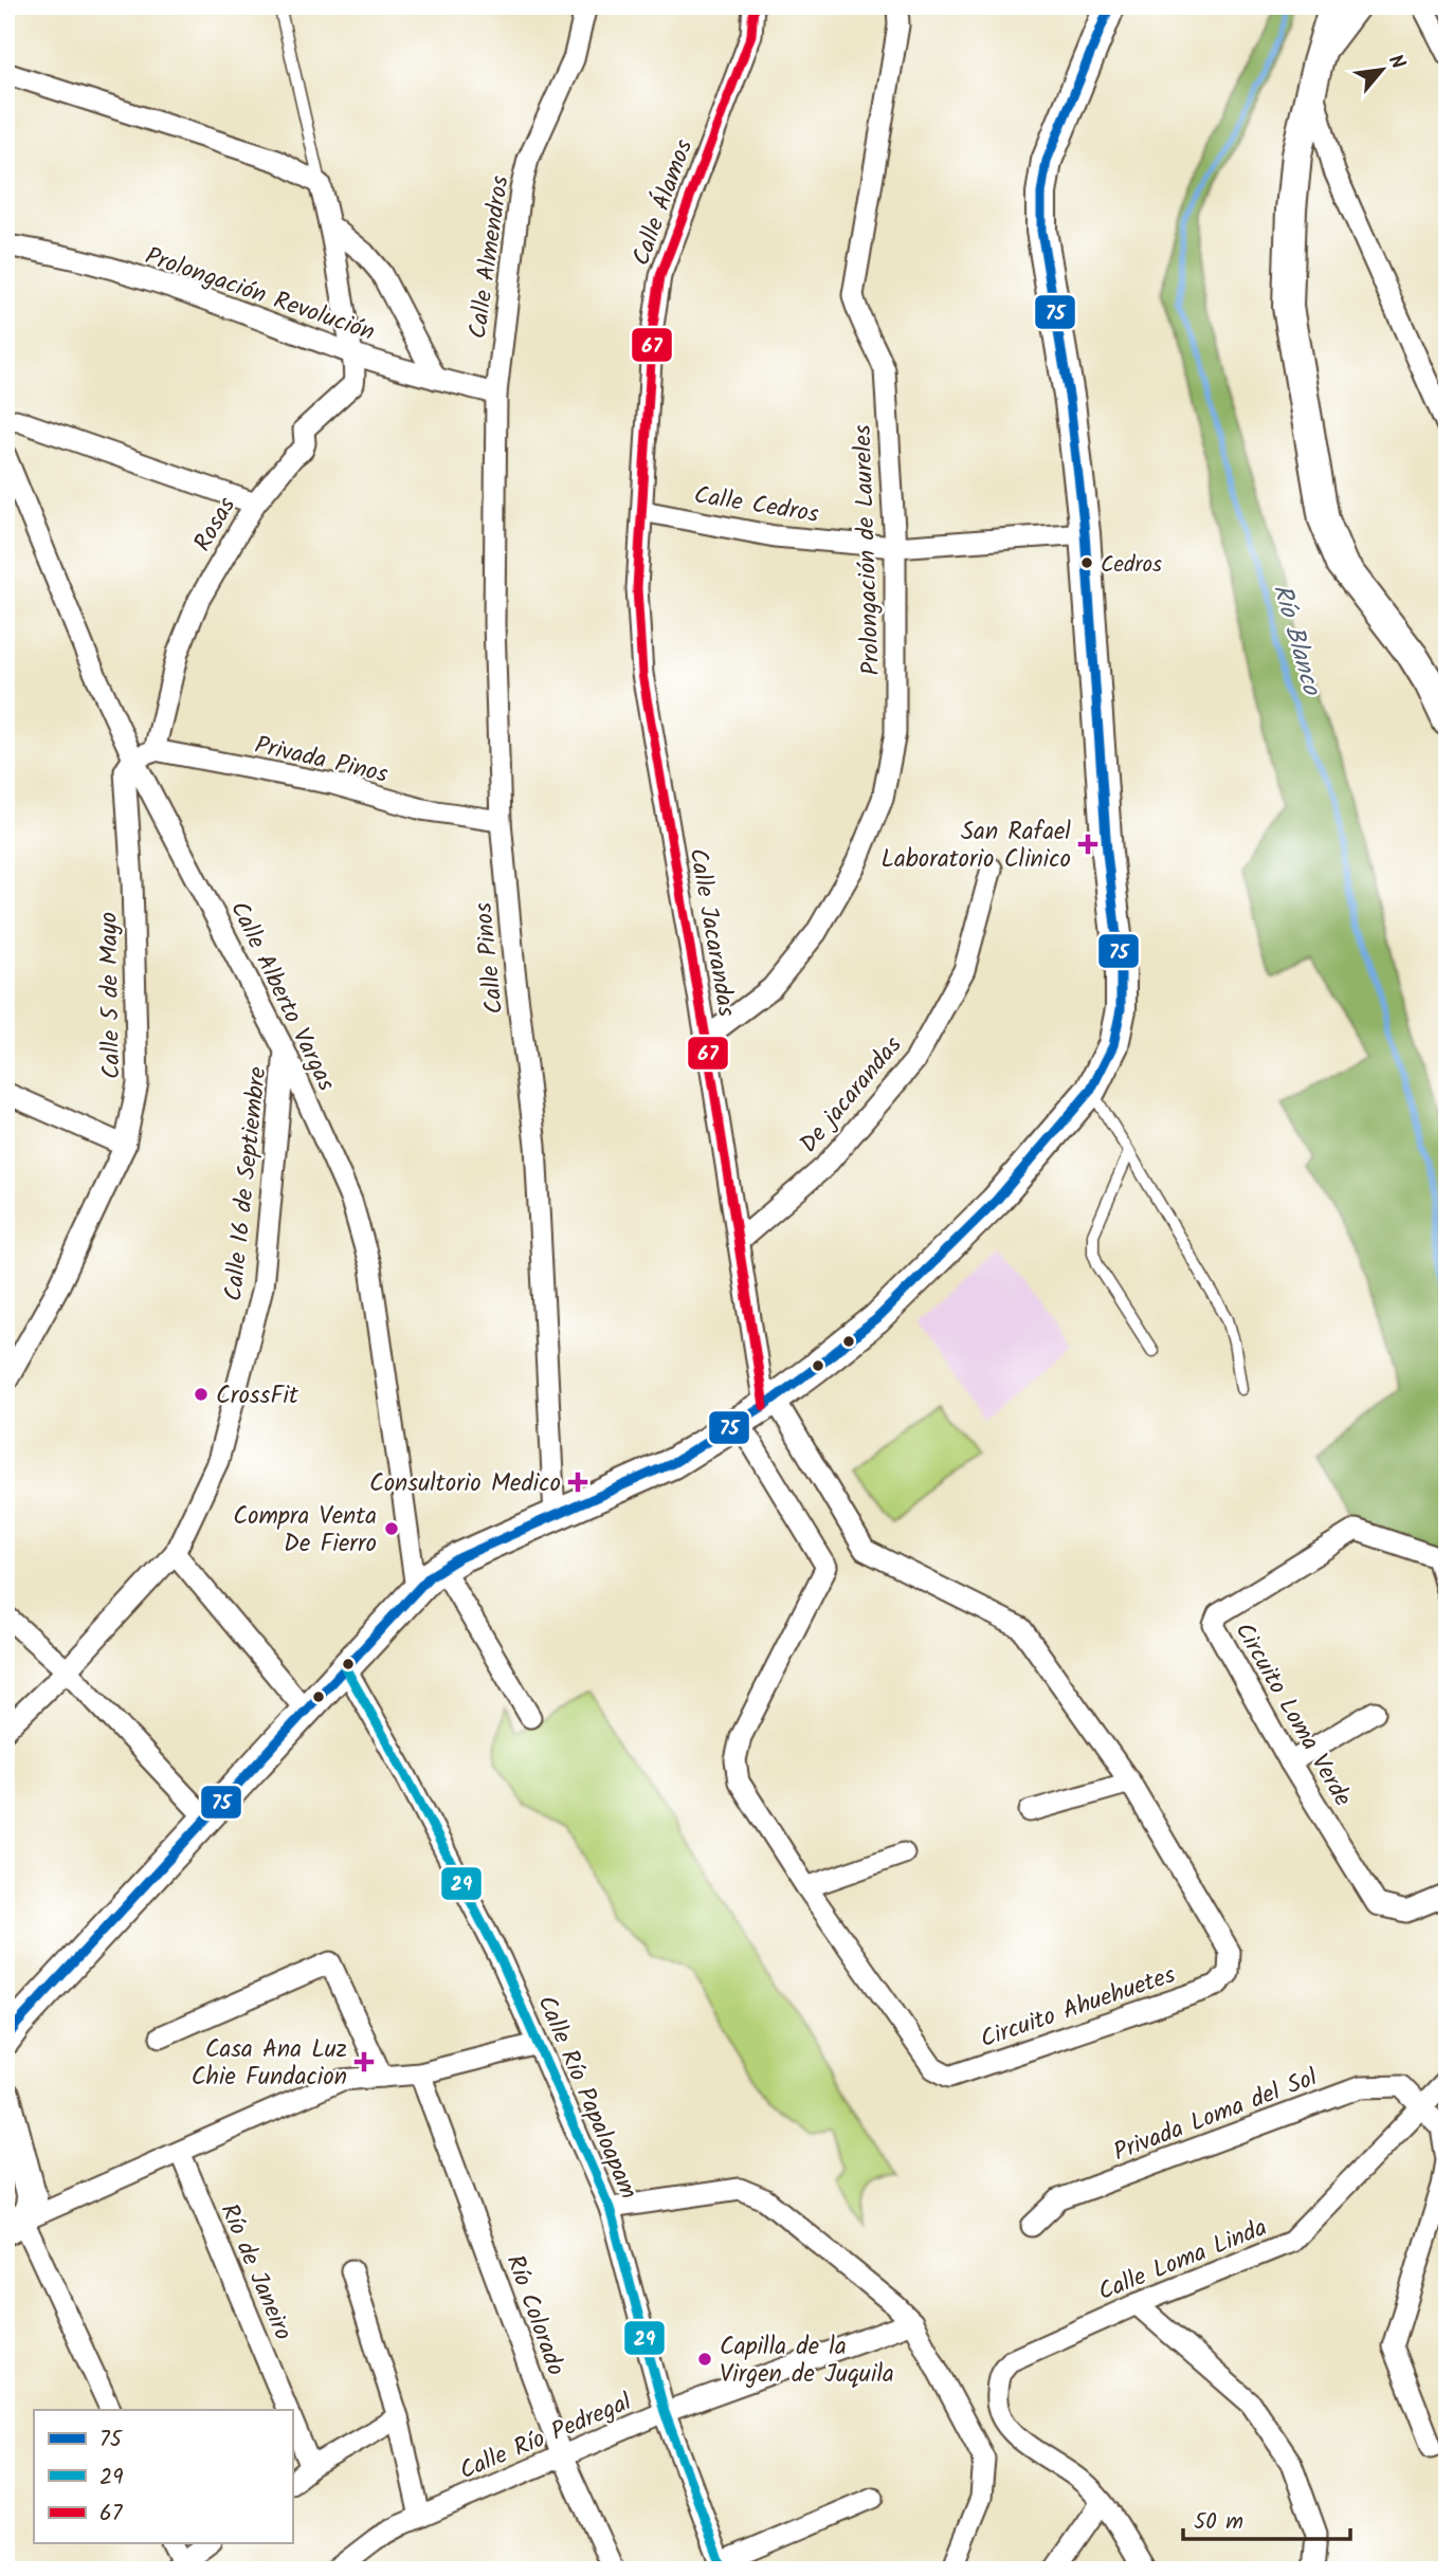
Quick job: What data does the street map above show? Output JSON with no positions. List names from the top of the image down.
{
  "streets": {
    "street": [
      "Calle Álamos",
      "Calle Almendros",
      "Prolongación Revolución",
      "Calle Cedros",
      "Rosas",
      "Prolongación de Laureles",
      "Privada Pinos",
      "Calle Jacarandas",
      "Calle Pinos",
      "Calle 5 de Mayo",
      "Calle Alberto Vargas",
      "De jacarandas",
      "Calle 16 de Septiembre",
      "Circuito Loma Verde",
      "Circuito Ahuehuetes",
      "Calle Río Papaloapam",
      "Privada Loma del Sol",
      "Calle Loma Linda",
      "Río de Janeiro",
      "Río Colorado",
      "Calle Río Pedregal"
    ]
  },
  "crossings": [
    ["Calle Álamos", "Calle Cedros"],
    ["Calle Álamos", "Calle Jacarandas"],
    ["Calle Almendros", "Prolongación Revolución"],
    ["Calle Almendros", "Calle Pinos"],
    ["Prolongación Revolución", "Rosas"],
    ["Prolongación Revolución", "Calle Pinos"],
    ["Calle Cedros", "Prolongación de Laureles"],
    ["Calle Cedros", "Calle Jacarandas"],
    ["Rosas", "Privada Pinos"],
    ["Prolongación de Laureles", "Calle Jacarandas"],
    ["Privada Pinos", "Calle Pinos"],
    ["Calle Jacarandas", "De jacarandas"],
    ["Calle Jacarandas", "Circuito Ahuehuetes"],
    ["Calle 5 de Mayo", "Calle Alberto Vargas"],
    ["Calle Alberto Vargas", "Calle 16 de Septiembre"],
    ["Calle Río Papaloapam", "Calle Río Pedregal"],
    ["Privada Loma del Sol", "Calle Loma Linda"],
    ["Río Colorado", "Calle Río Pedregal"]
  ],
  "water": ["Río Blanco"],
  "places": {
    "other": [
      "Cedros",
      "CrossFit",
      "Compra Venta De Fierro",
      "Capilla de la Virgen de Juquila"
    ],
    "health": ["San Rafael Laboratorio Clinico", "Consultorio Medico", "Casa Ana Luz Chie Fundacion"]
  },
  "lines": ["transit line 75", "transit line 67", "transit line 29"],
  "legend": ["75", "29", "67"],
  "scale_bar": "50 m",
  "north": "top right"
}
